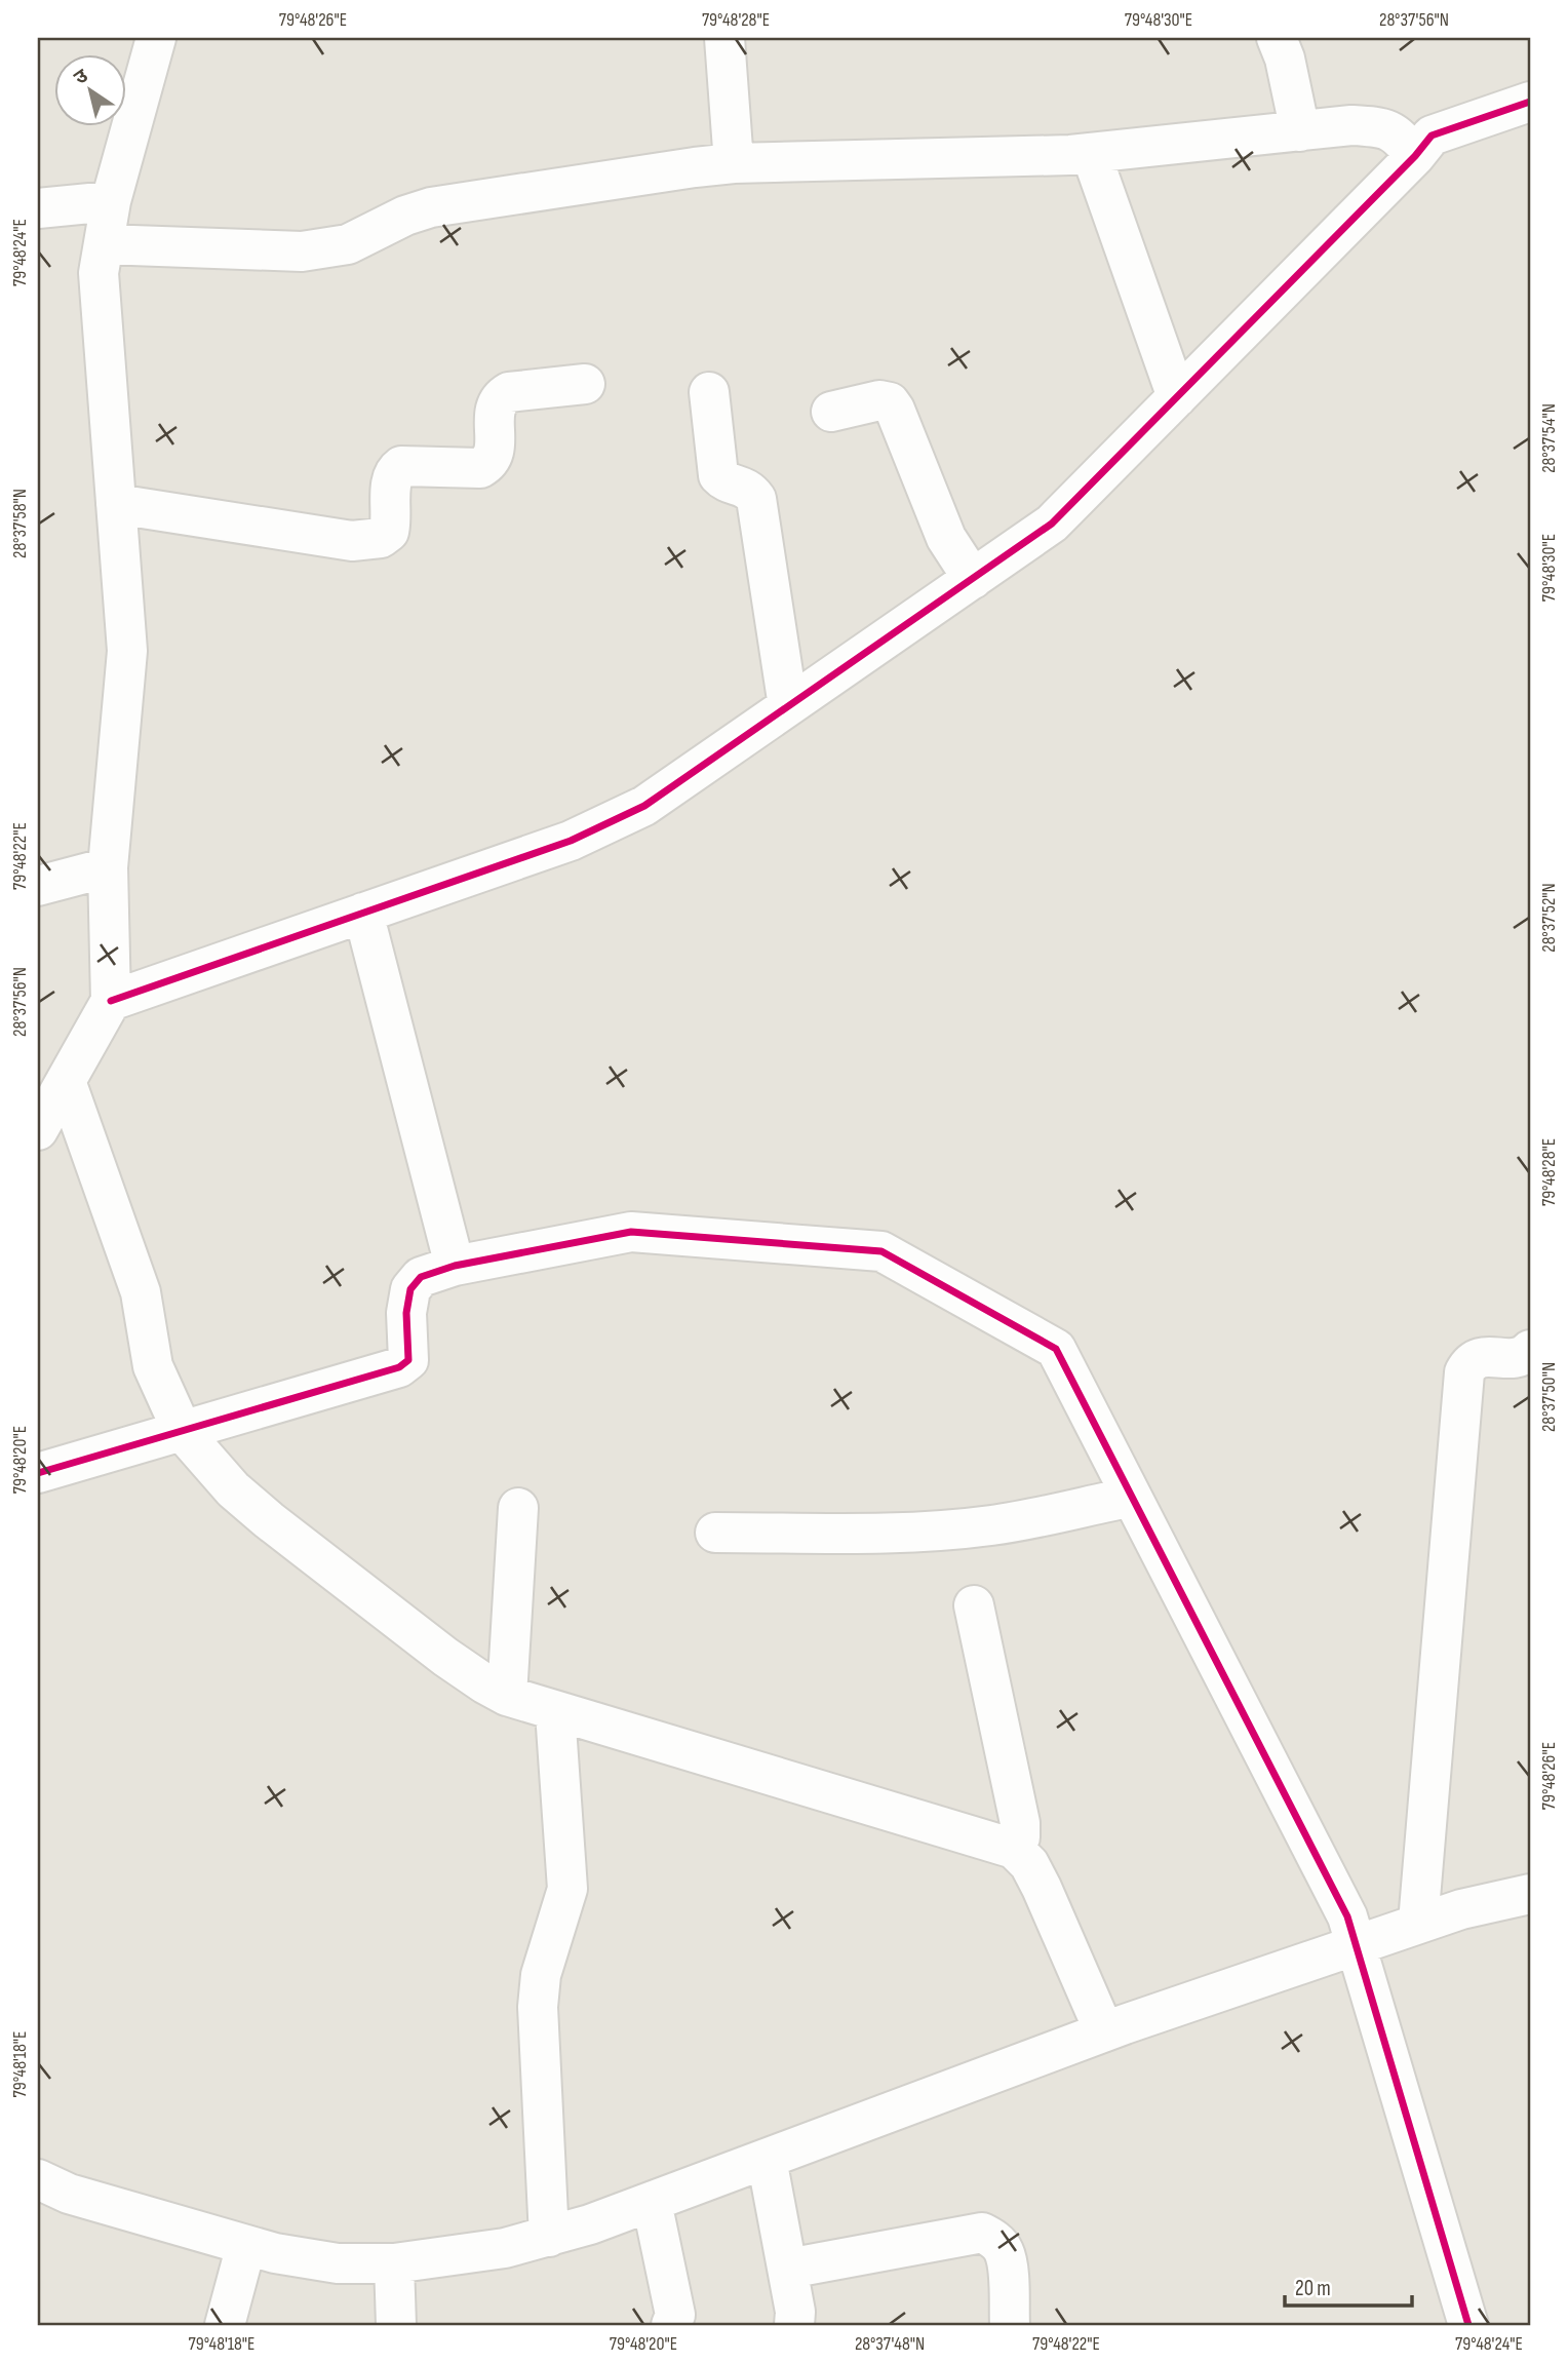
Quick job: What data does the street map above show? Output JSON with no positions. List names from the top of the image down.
{
  "scale_bar": "20 m",
  "north": "top left",
  "coordinates": [
    "79°48'26\"E",
    "79°48'28\"E",
    "79°48'30\"E",
    "28°37'56\"N",
    "79°48'24\"E",
    "28°37'54\"N",
    "28°37'58\"N",
    "79°48'22\"E",
    "28°37'52\"N",
    "28°37'50\"N",
    "79°48'20\"E",
    "79°48'18\"E",
    "28°37'48\"N"
  ]
}
